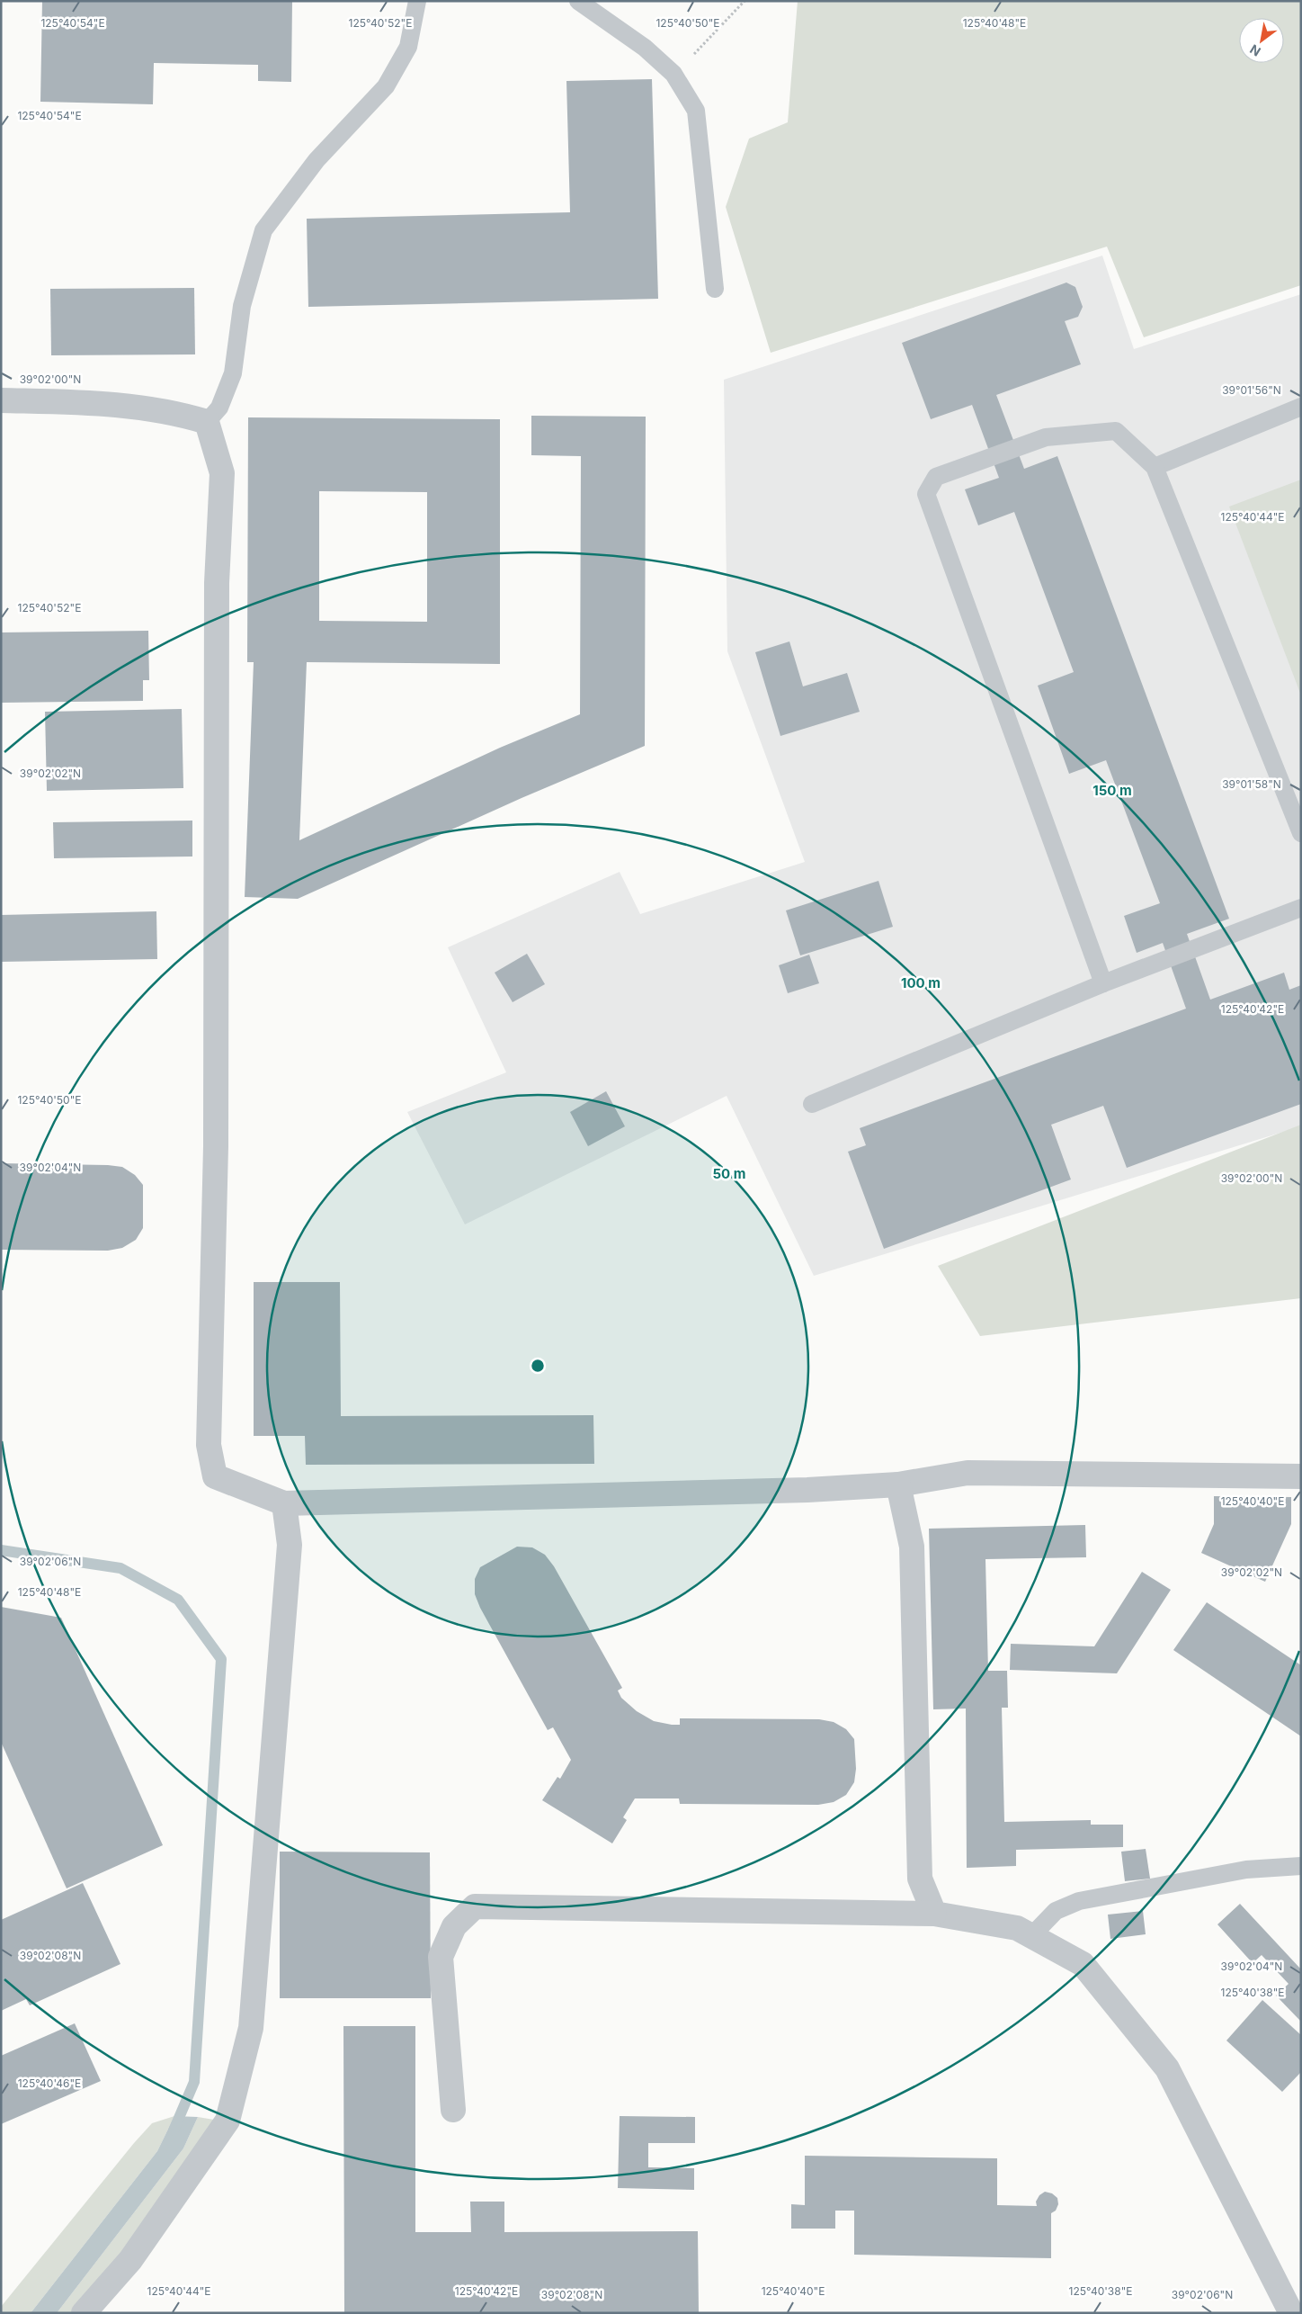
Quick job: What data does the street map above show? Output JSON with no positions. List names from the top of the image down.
{
  "north": "bottom left",
  "coordinates": [
    "125°40'54\"E",
    "125°40'52\"E",
    "125°40'50\"E",
    "125°40'48\"E",
    "39°02'00\"N",
    "39°01'56\"N",
    "125°40'44\"E",
    "39°02'02\"N",
    "39°01'58\"N",
    "125°40'42\"E",
    "39°02'04\"N",
    "125°40'40\"E",
    "39°02'06\"N",
    "39°02'08\"N",
    "125°40'38\"E",
    "125°40'46\"E"
  ],
  "rings": ["150 m", "100 m", "50 m"]
}
